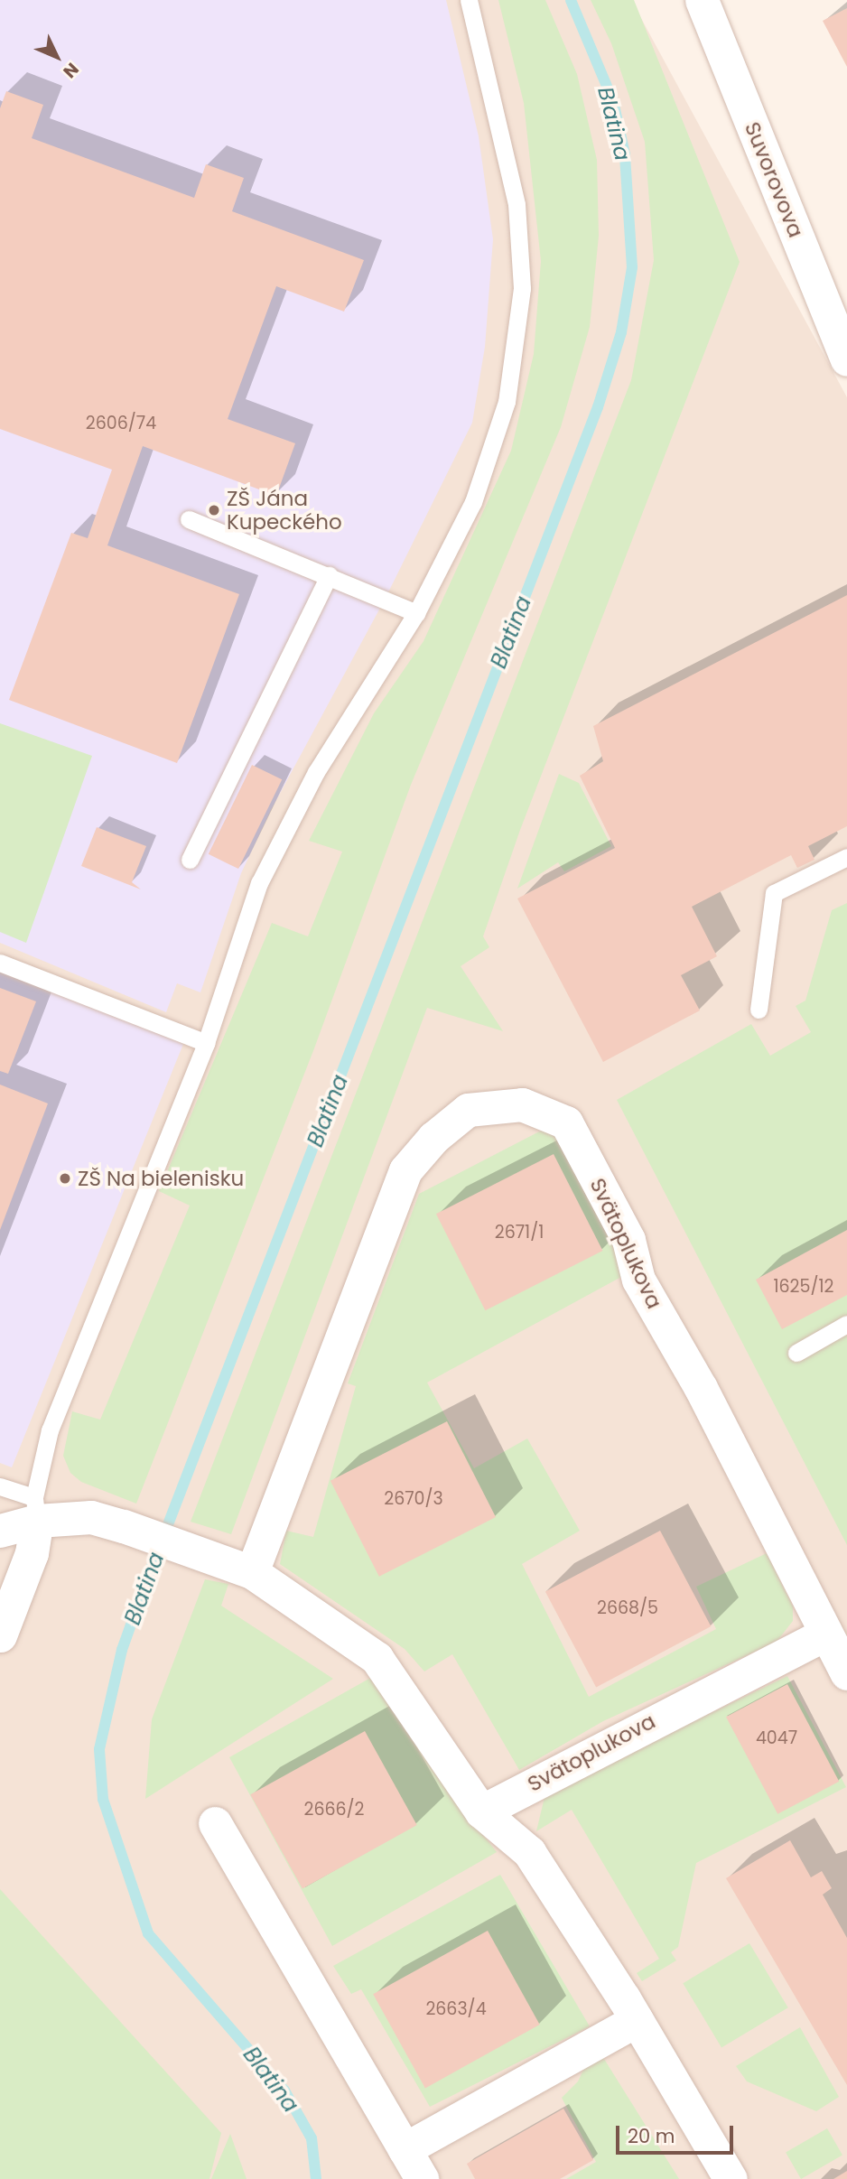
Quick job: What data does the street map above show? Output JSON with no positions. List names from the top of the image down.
{
  "streets": {
    "street": ["Suvorovova", "Svätoplukova"]
  },
  "water": ["Blatina"],
  "places": ["ZŠ Jána Kupeckého", "ZŠ Na bielenisku"],
  "house_numbers": [
    "2606/74",
    "2671/1",
    "1625/12",
    "2670/3",
    "2668/5",
    "4047",
    "2666/2",
    "2663/4"
  ],
  "scale_bar": "20 m",
  "north": "bottom right"
}
